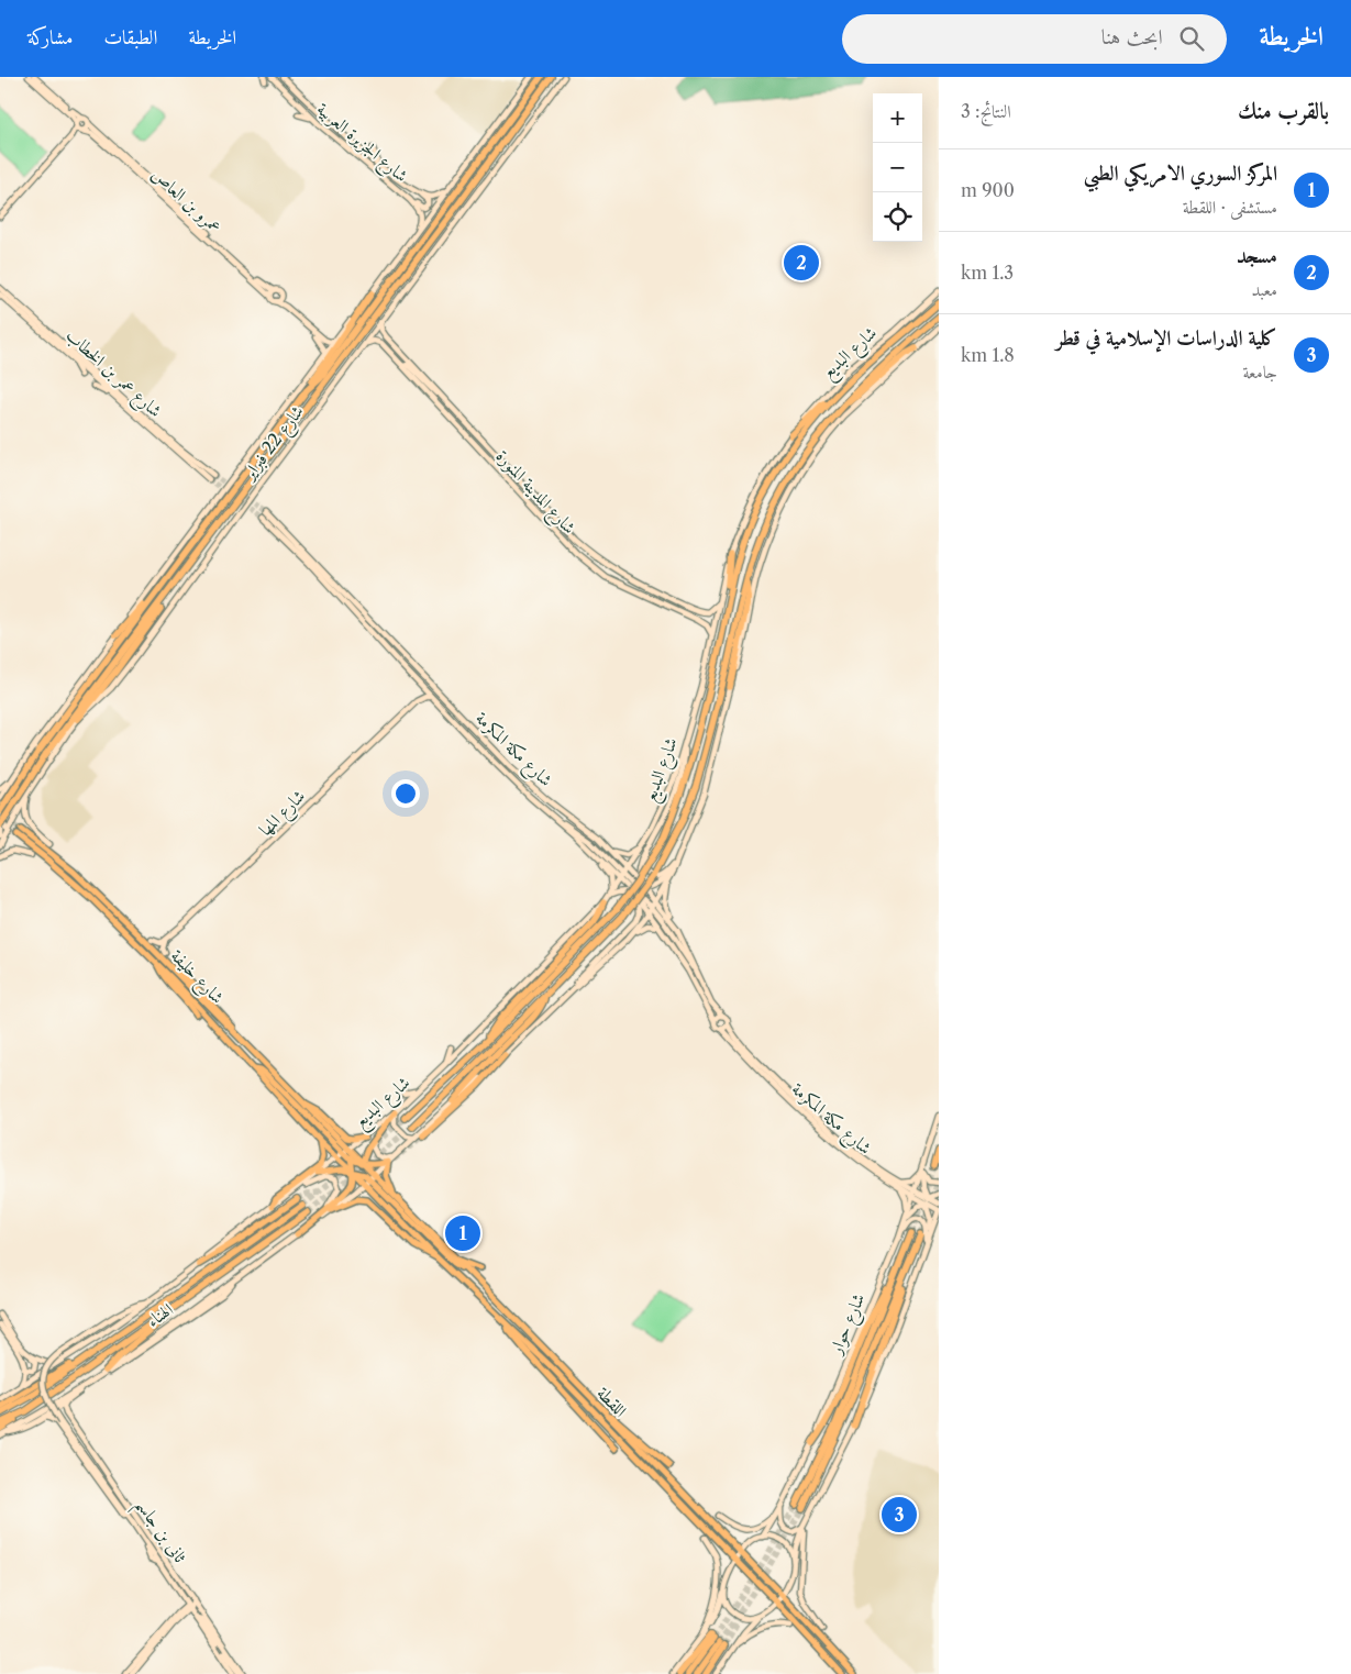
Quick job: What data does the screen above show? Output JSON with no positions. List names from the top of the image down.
{
  "streets": {
    "highway": [
      "شارع البديع",
      "شارع 22 فبراير",
      "الهناء",
      "شارع حوار"
    ],
    "main road": [
      "شارع الجزيرة العربية",
      "عمرو بن العاص",
      "شارع عمر بن الخطاب",
      "شارع المدينة المنورة",
      "شارع مكة المكرمة",
      "شارع المها",
      "شارع خليفة",
      "اللقطة",
      "ثانى بن جاسم"
    ]
  },
  "crossings": [
    ["شارع الجزيرة العربية", "شارع 22 فبراير"],
    ["شارع البديع", "شارع المدينة المنورة"],
    ["شارع البديع", "شارع مكة المكرمة"],
    ["شارع البديع", "شارع خليفة"],
    ["شارع البديع", "الهناء"],
    ["شارع البديع", "اللقطة"],
    ["شارع 22 فبراير", "شارع المدينة المنورة"],
    ["شارع مكة المكرمة", "شارع المها"],
    ["شارع مكة المكرمة", "شارع حوار"],
    ["شارع خليفة", "اللقطة"],
    ["الهناء", "ثانى بن جاسم"]
  ],
  "page": {
    "header": "الخريطة",
    "search": "ابحث هنا",
    "nav": ["الخريطة", "الطبقات", "مشاركة"],
    "heading": ["بالقرب منك", "النتائج: 3"],
    "map_buttons": ["+", "−"],
    "list": [
      {
        "mark": "1",
        "name": "المركز السوري الامريكي الطبي",
        "note": "مستشفى · اللقطة",
        "value": "900 m"
      },
      {
        "mark": "2",
        "name": "مسجد",
        "note": "معبد",
        "value": "1.3 km"
      },
      {
        "mark": "3",
        "name": "كلية الدراسات الإسلامية في قطر",
        "note": "جامعة",
        "value": "1.8 km"
      }
    ],
    "pins": ["2", "1", "3"]
  }
}
